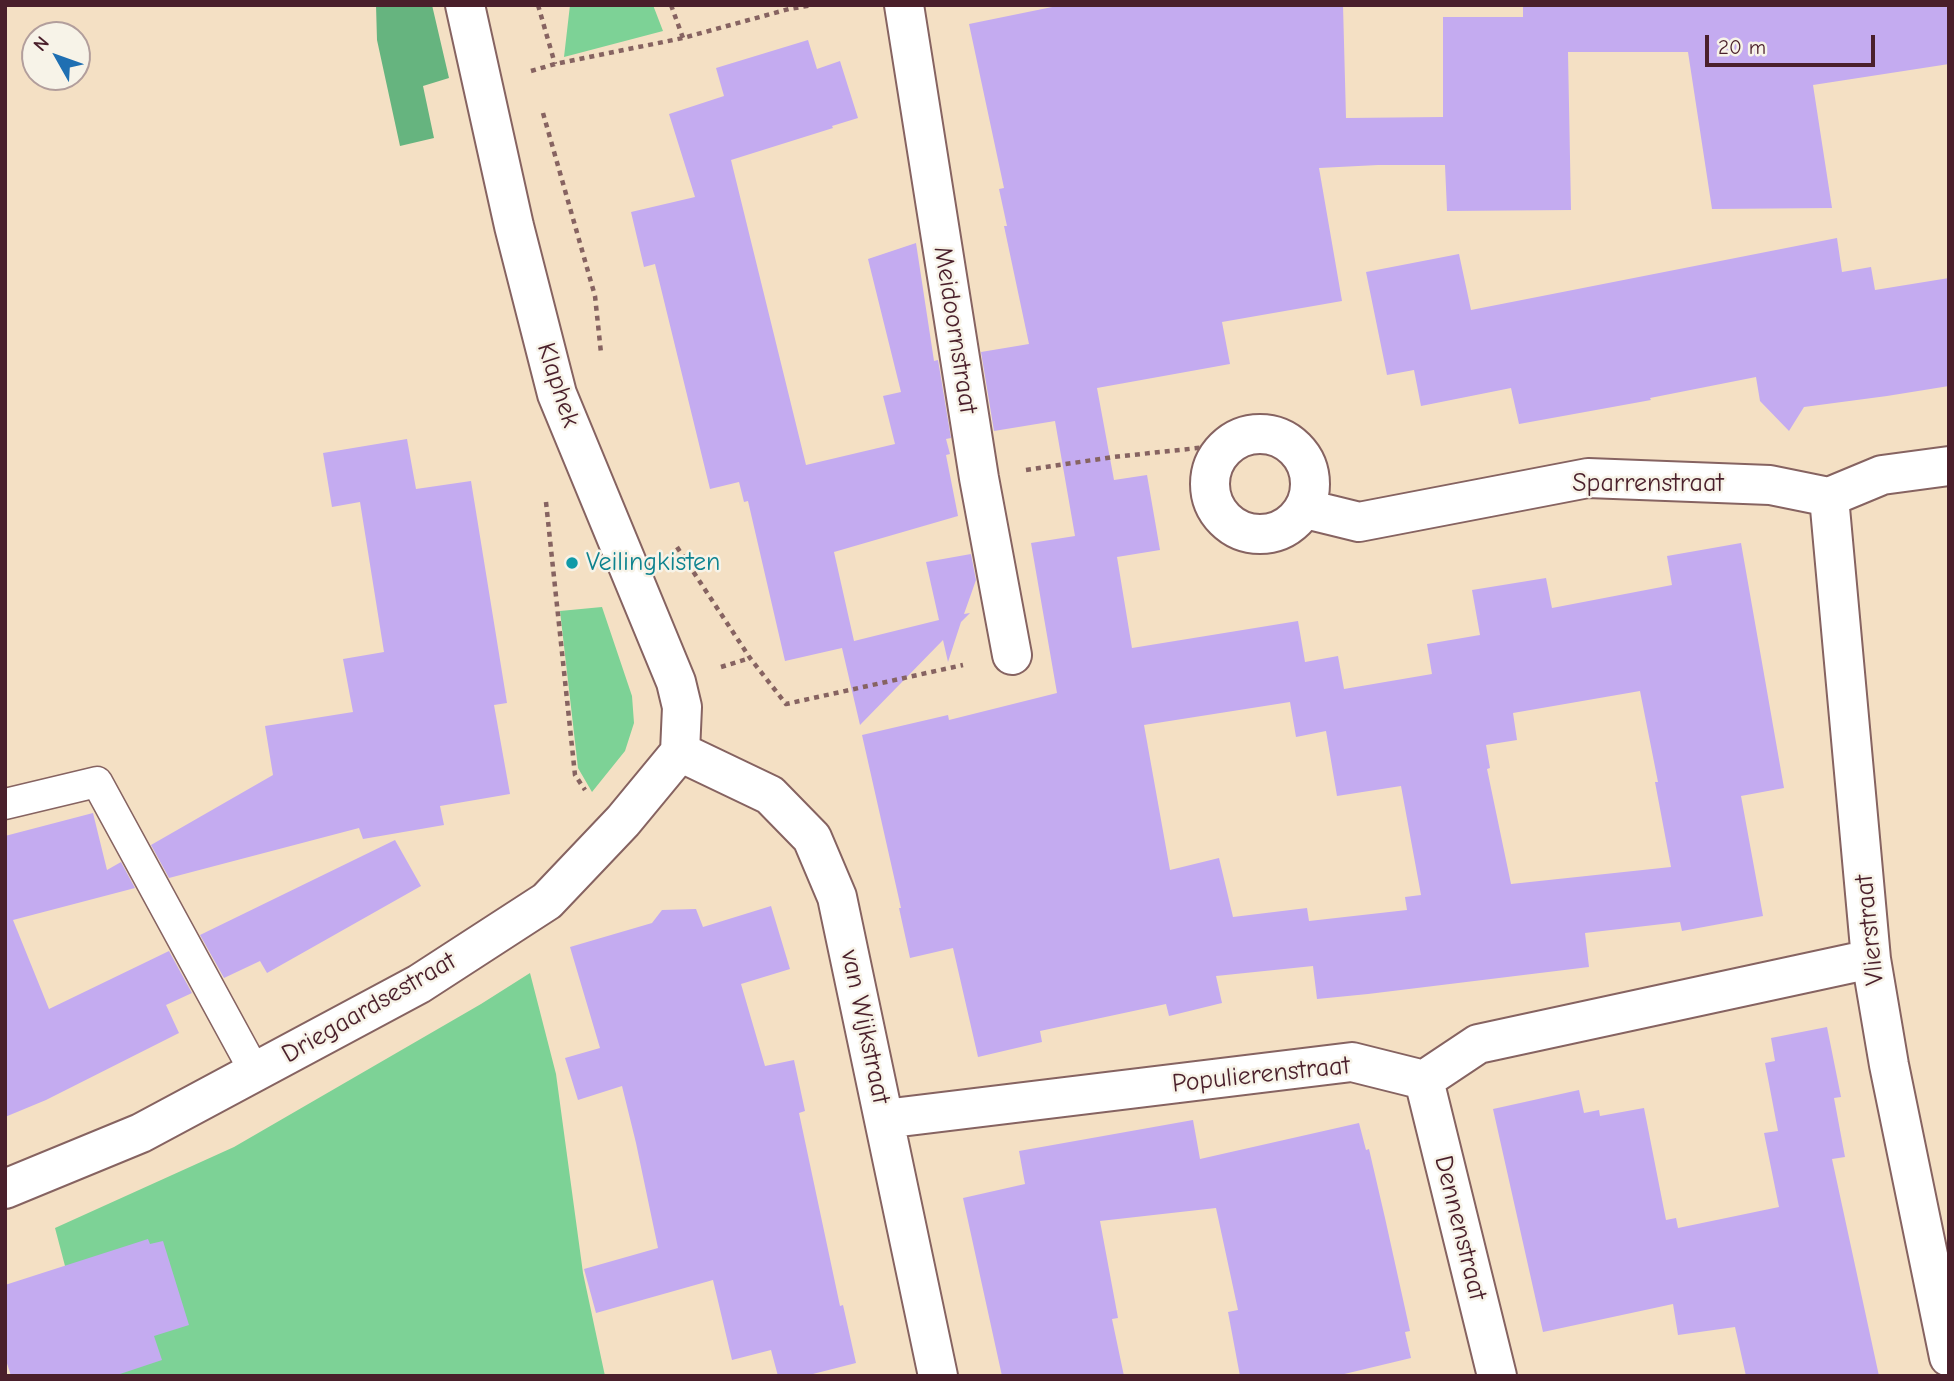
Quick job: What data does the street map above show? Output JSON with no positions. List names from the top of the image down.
{
  "streets": {
    "street": [
      "Meidoornstraat",
      "Klaphek",
      "Sparrenstraat",
      "Vlierstraat",
      "Driegaardsestraat",
      "van Wijkstraat",
      "Populierenstraat",
      "Dennenstraat"
    ]
  },
  "crossings": [
    ["Klaphek", "Driegaardsestraat"],
    ["Klaphek", "van Wijkstraat"],
    ["Sparrenstraat", "Vlierstraat"],
    ["Driegaardsestraat", "van Wijkstraat"],
    ["van Wijkstraat", "Populierenstraat"],
    ["Populierenstraat", "Dennenstraat"]
  ],
  "places": ["Veilingkisten"],
  "scale_bar": "20 m",
  "north": "top left"
}
